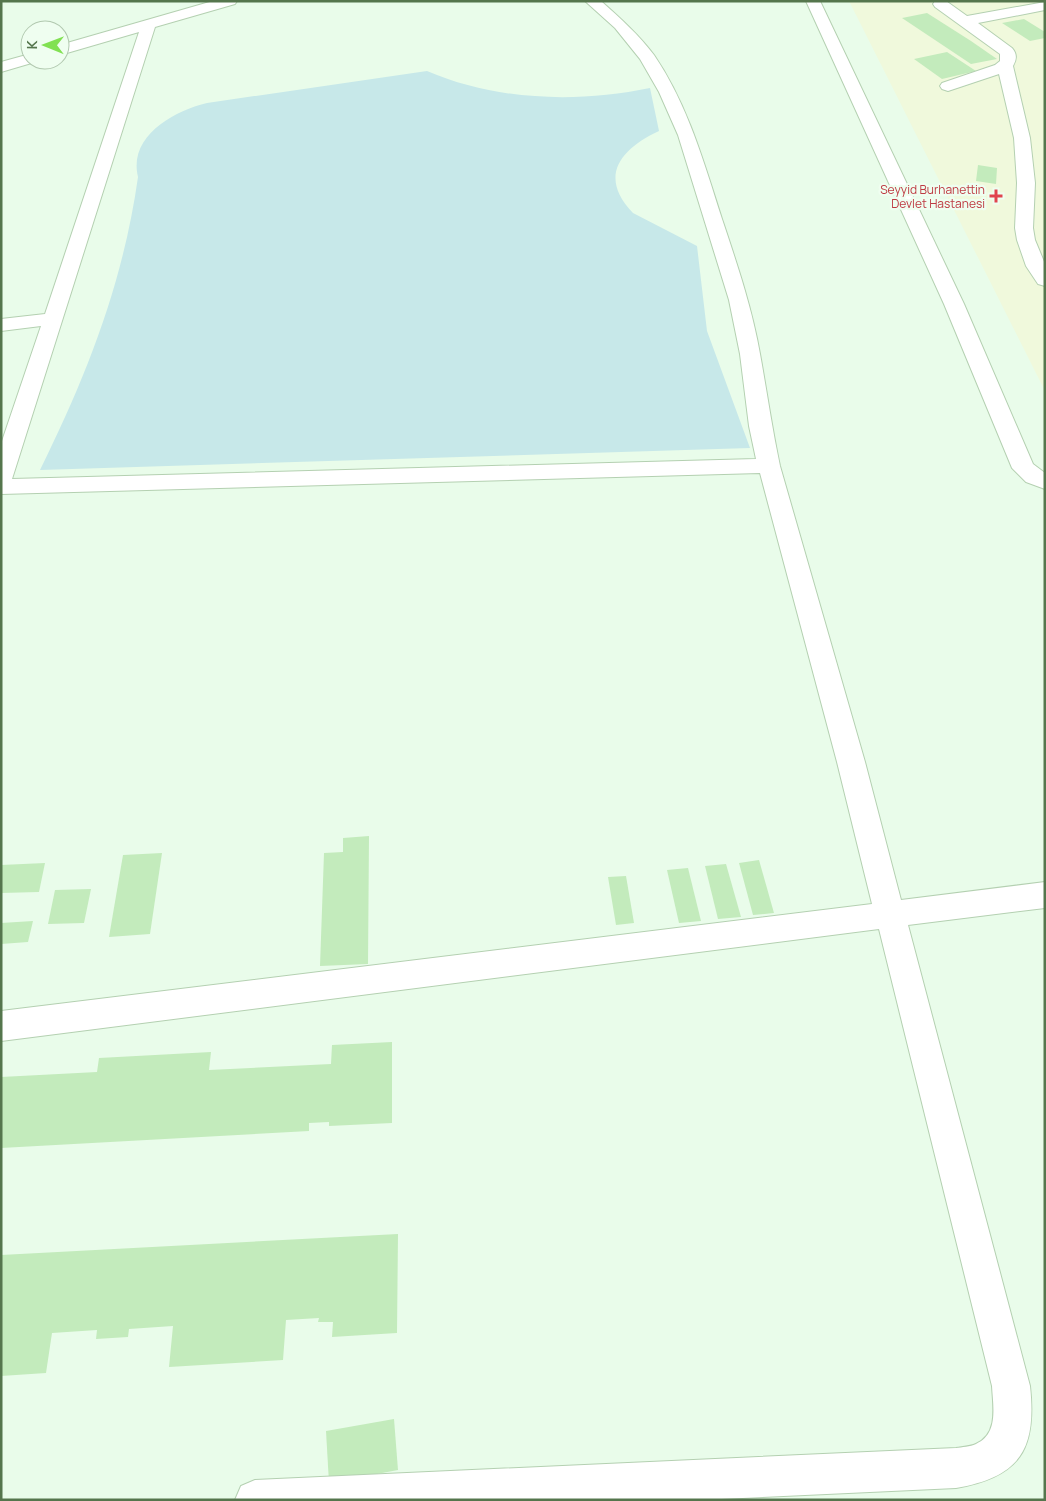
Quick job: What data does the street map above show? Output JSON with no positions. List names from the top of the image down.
{
  "places": {
    "health": ["Seyyid Burhanettin Devlet Hastanesi"]
  },
  "north": "left"
}
